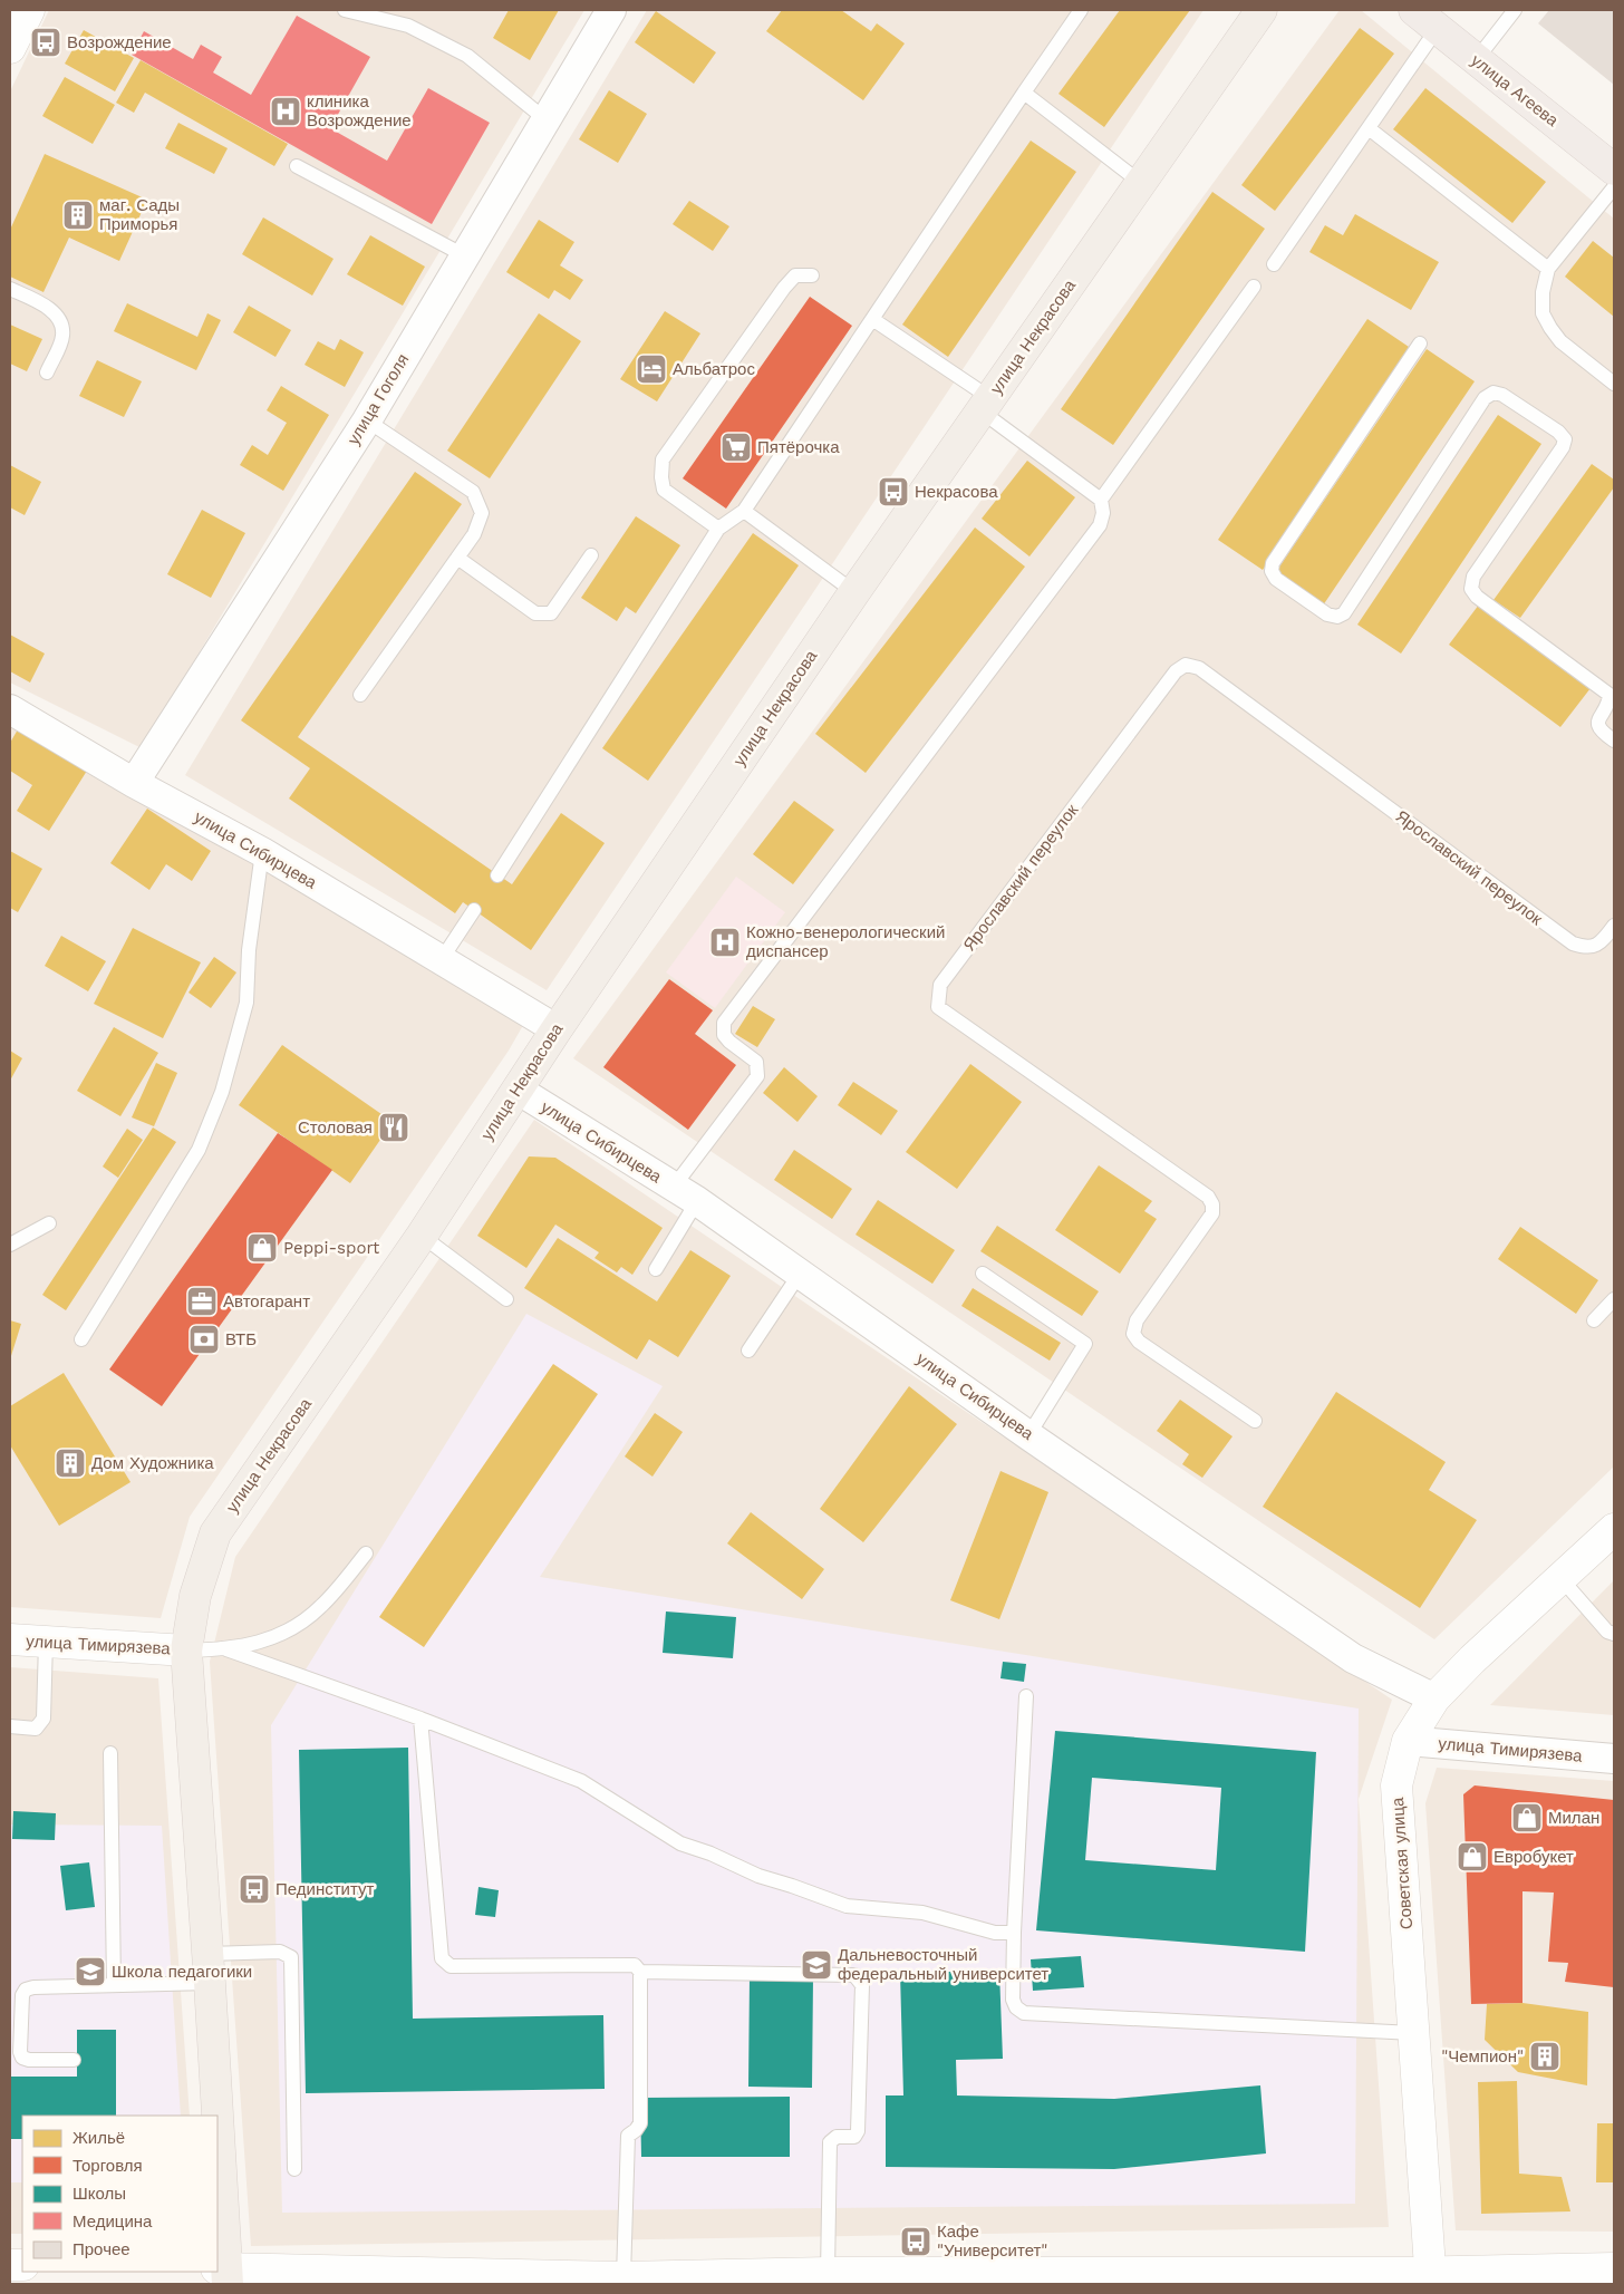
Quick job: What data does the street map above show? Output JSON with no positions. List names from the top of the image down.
{
  "streets": {
    "highway": ["улица Агеева"],
    "main road": ["улица Некрасова", "улица Тимирязева", "Советская улица"],
    "street": ["улица Гоголя", "улица Сибирцева"],
    "lane": ["Ярославский переулок"]
  },
  "crossings": [
    ["улица Некрасова", "улица Сибирцева"],
    ["улица Некрасова", "улица Тимирязева"],
    ["улица Гоголя", "улица Сибирцева"],
    ["улица Сибирцева", "Советская улица"],
    ["улица Тимирязева", "Советская улица"]
  ],
  "places": {
    "bus stop": [
      "Возрождение",
      "Некрасова",
      "Пединститут",
      "Кафе \"Университет\""
    ],
    "hospital": ["клиника Возрождение", "Кожно-венерологический диспансер"],
    "building": ["маг. Сады Приморья", "Дом Художника", "\"Чемпион\""],
    "hotel": ["Альбатрос"],
    "supermarket": ["Пятёрочка"],
    "restaurant": ["Столовая"],
    "shop": ["Peppi-sport", "Милан", "Евробукет"],
    "office": ["Автогарант"],
    "bank": ["ВТБ"],
    "school or university": ["Дальневосточный федеральный университет", "Школа педагогики"]
  },
  "legend": [
    "Жильё",
    "Торговля",
    "Школы",
    "Медицина",
    "Прочее"
  ]
}
